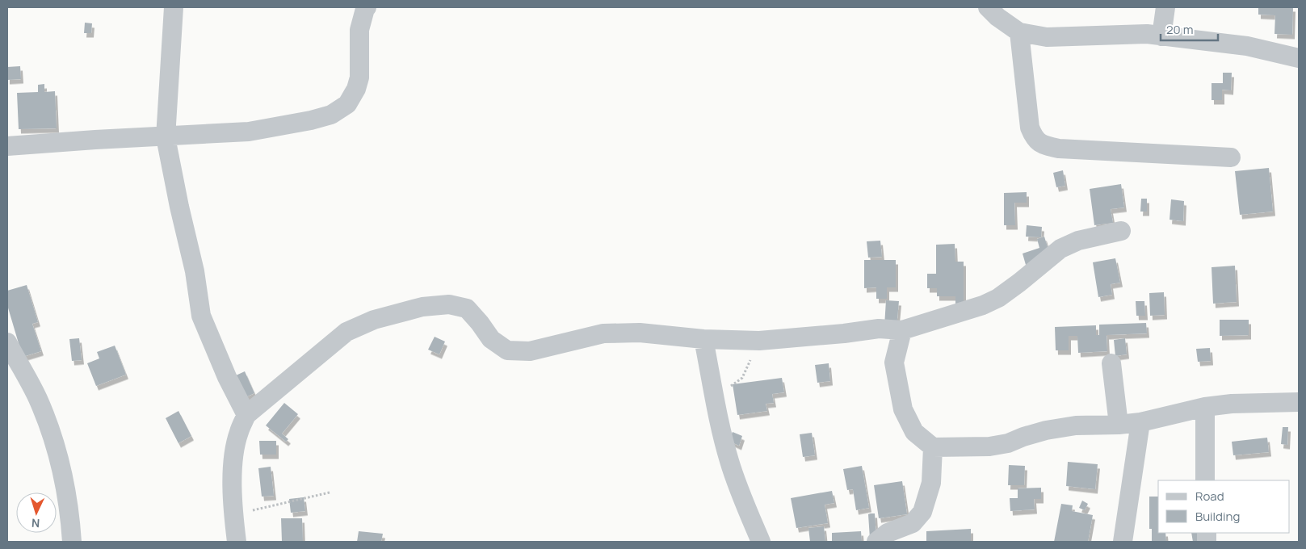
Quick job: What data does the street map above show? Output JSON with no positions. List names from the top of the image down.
{
  "legend": ["Road", "Building"],
  "scale_bar": "20 m",
  "north": "bottom"
}
